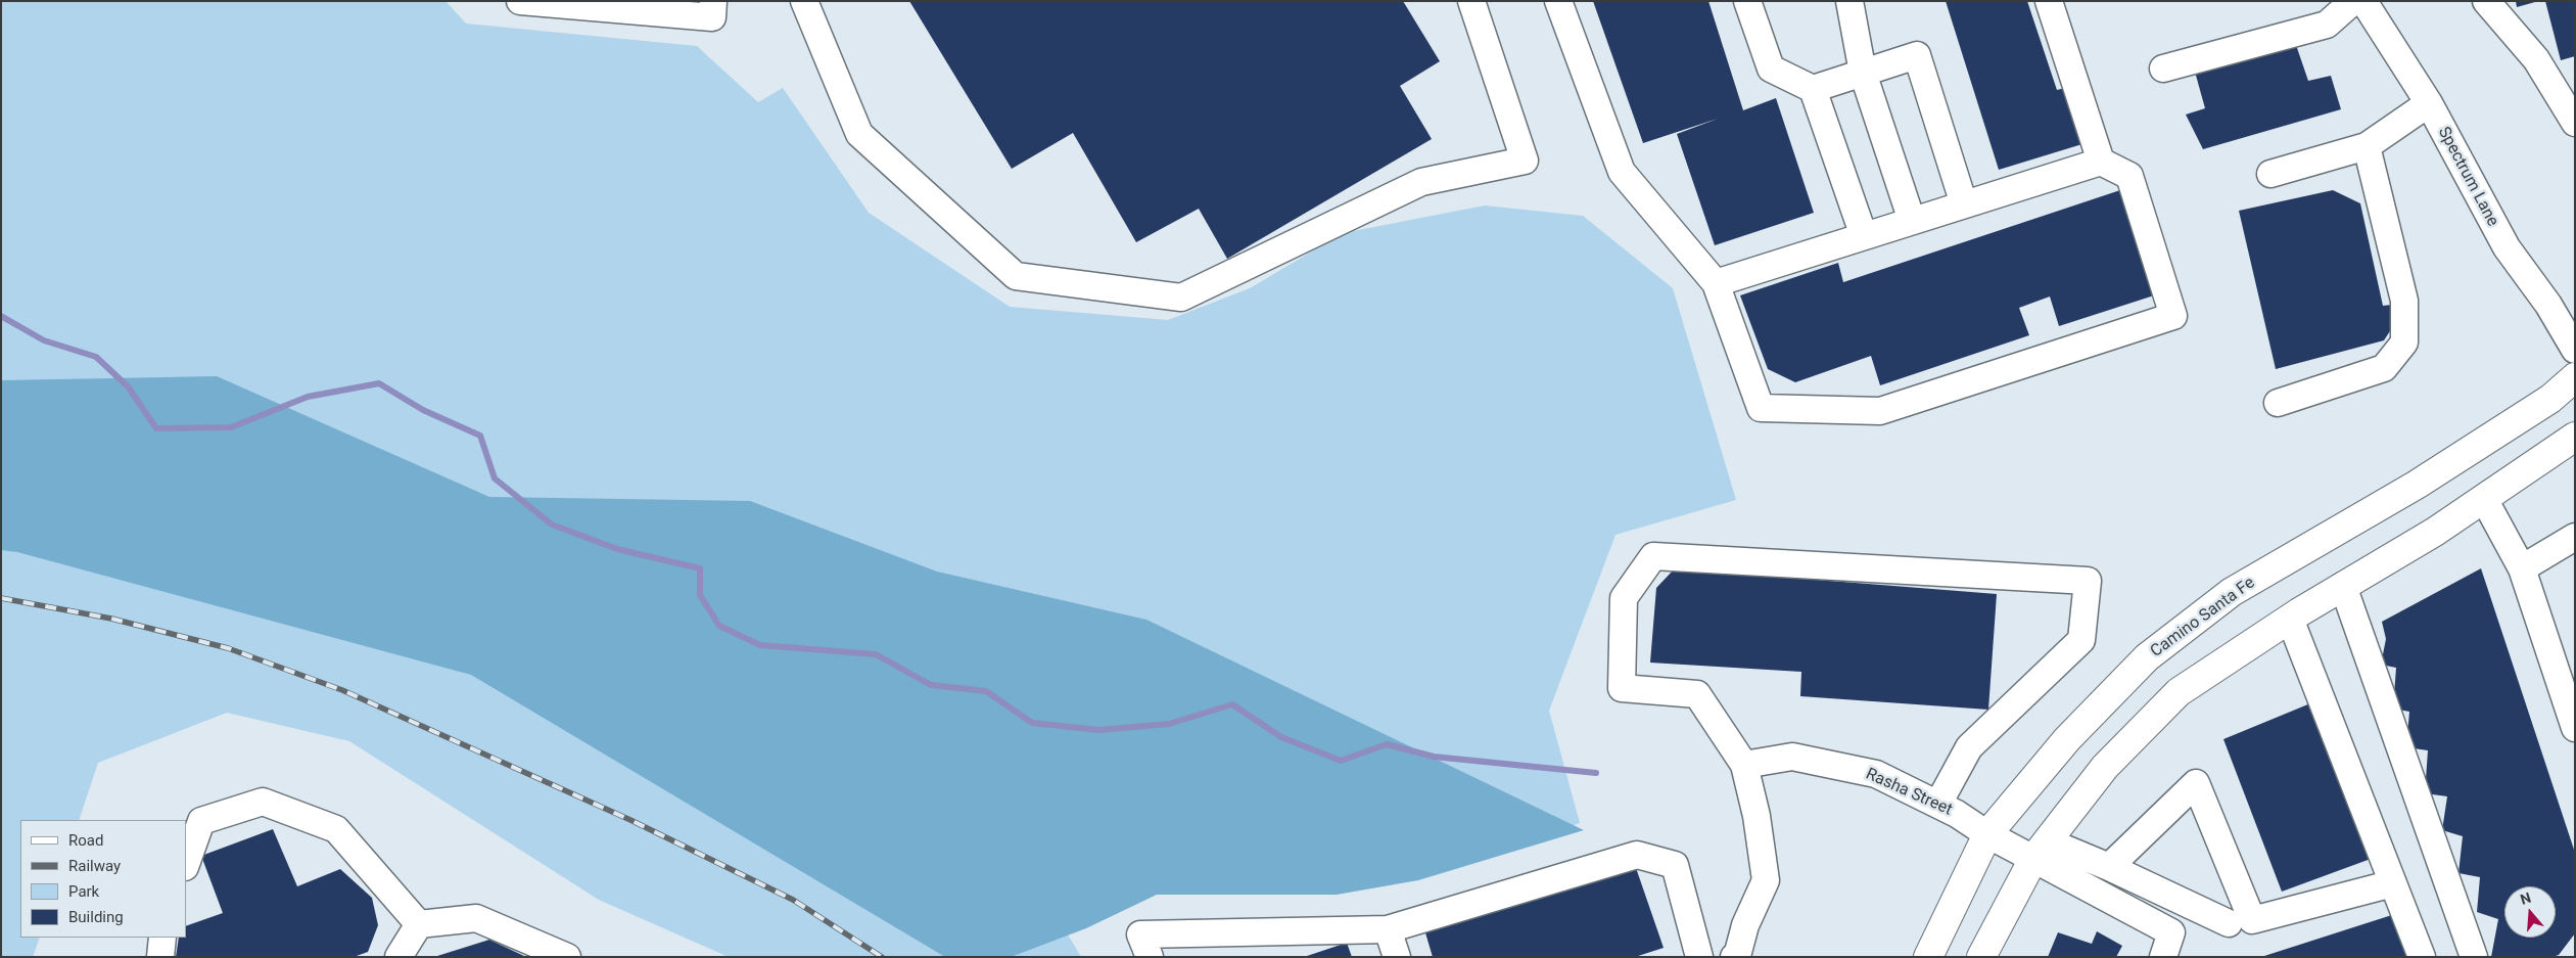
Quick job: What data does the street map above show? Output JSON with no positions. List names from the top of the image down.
{
  "streets": {
    "main road": ["Camino Santa Fe"],
    "street": ["Spectrum Lane", "Rasha Street"]
  },
  "crossings": [
    ["Camino Santa Fe", "Rasha Street"]
  ],
  "legend": [
    "Road",
    "Railway",
    "Park",
    "Building"
  ],
  "north": "top"
}
